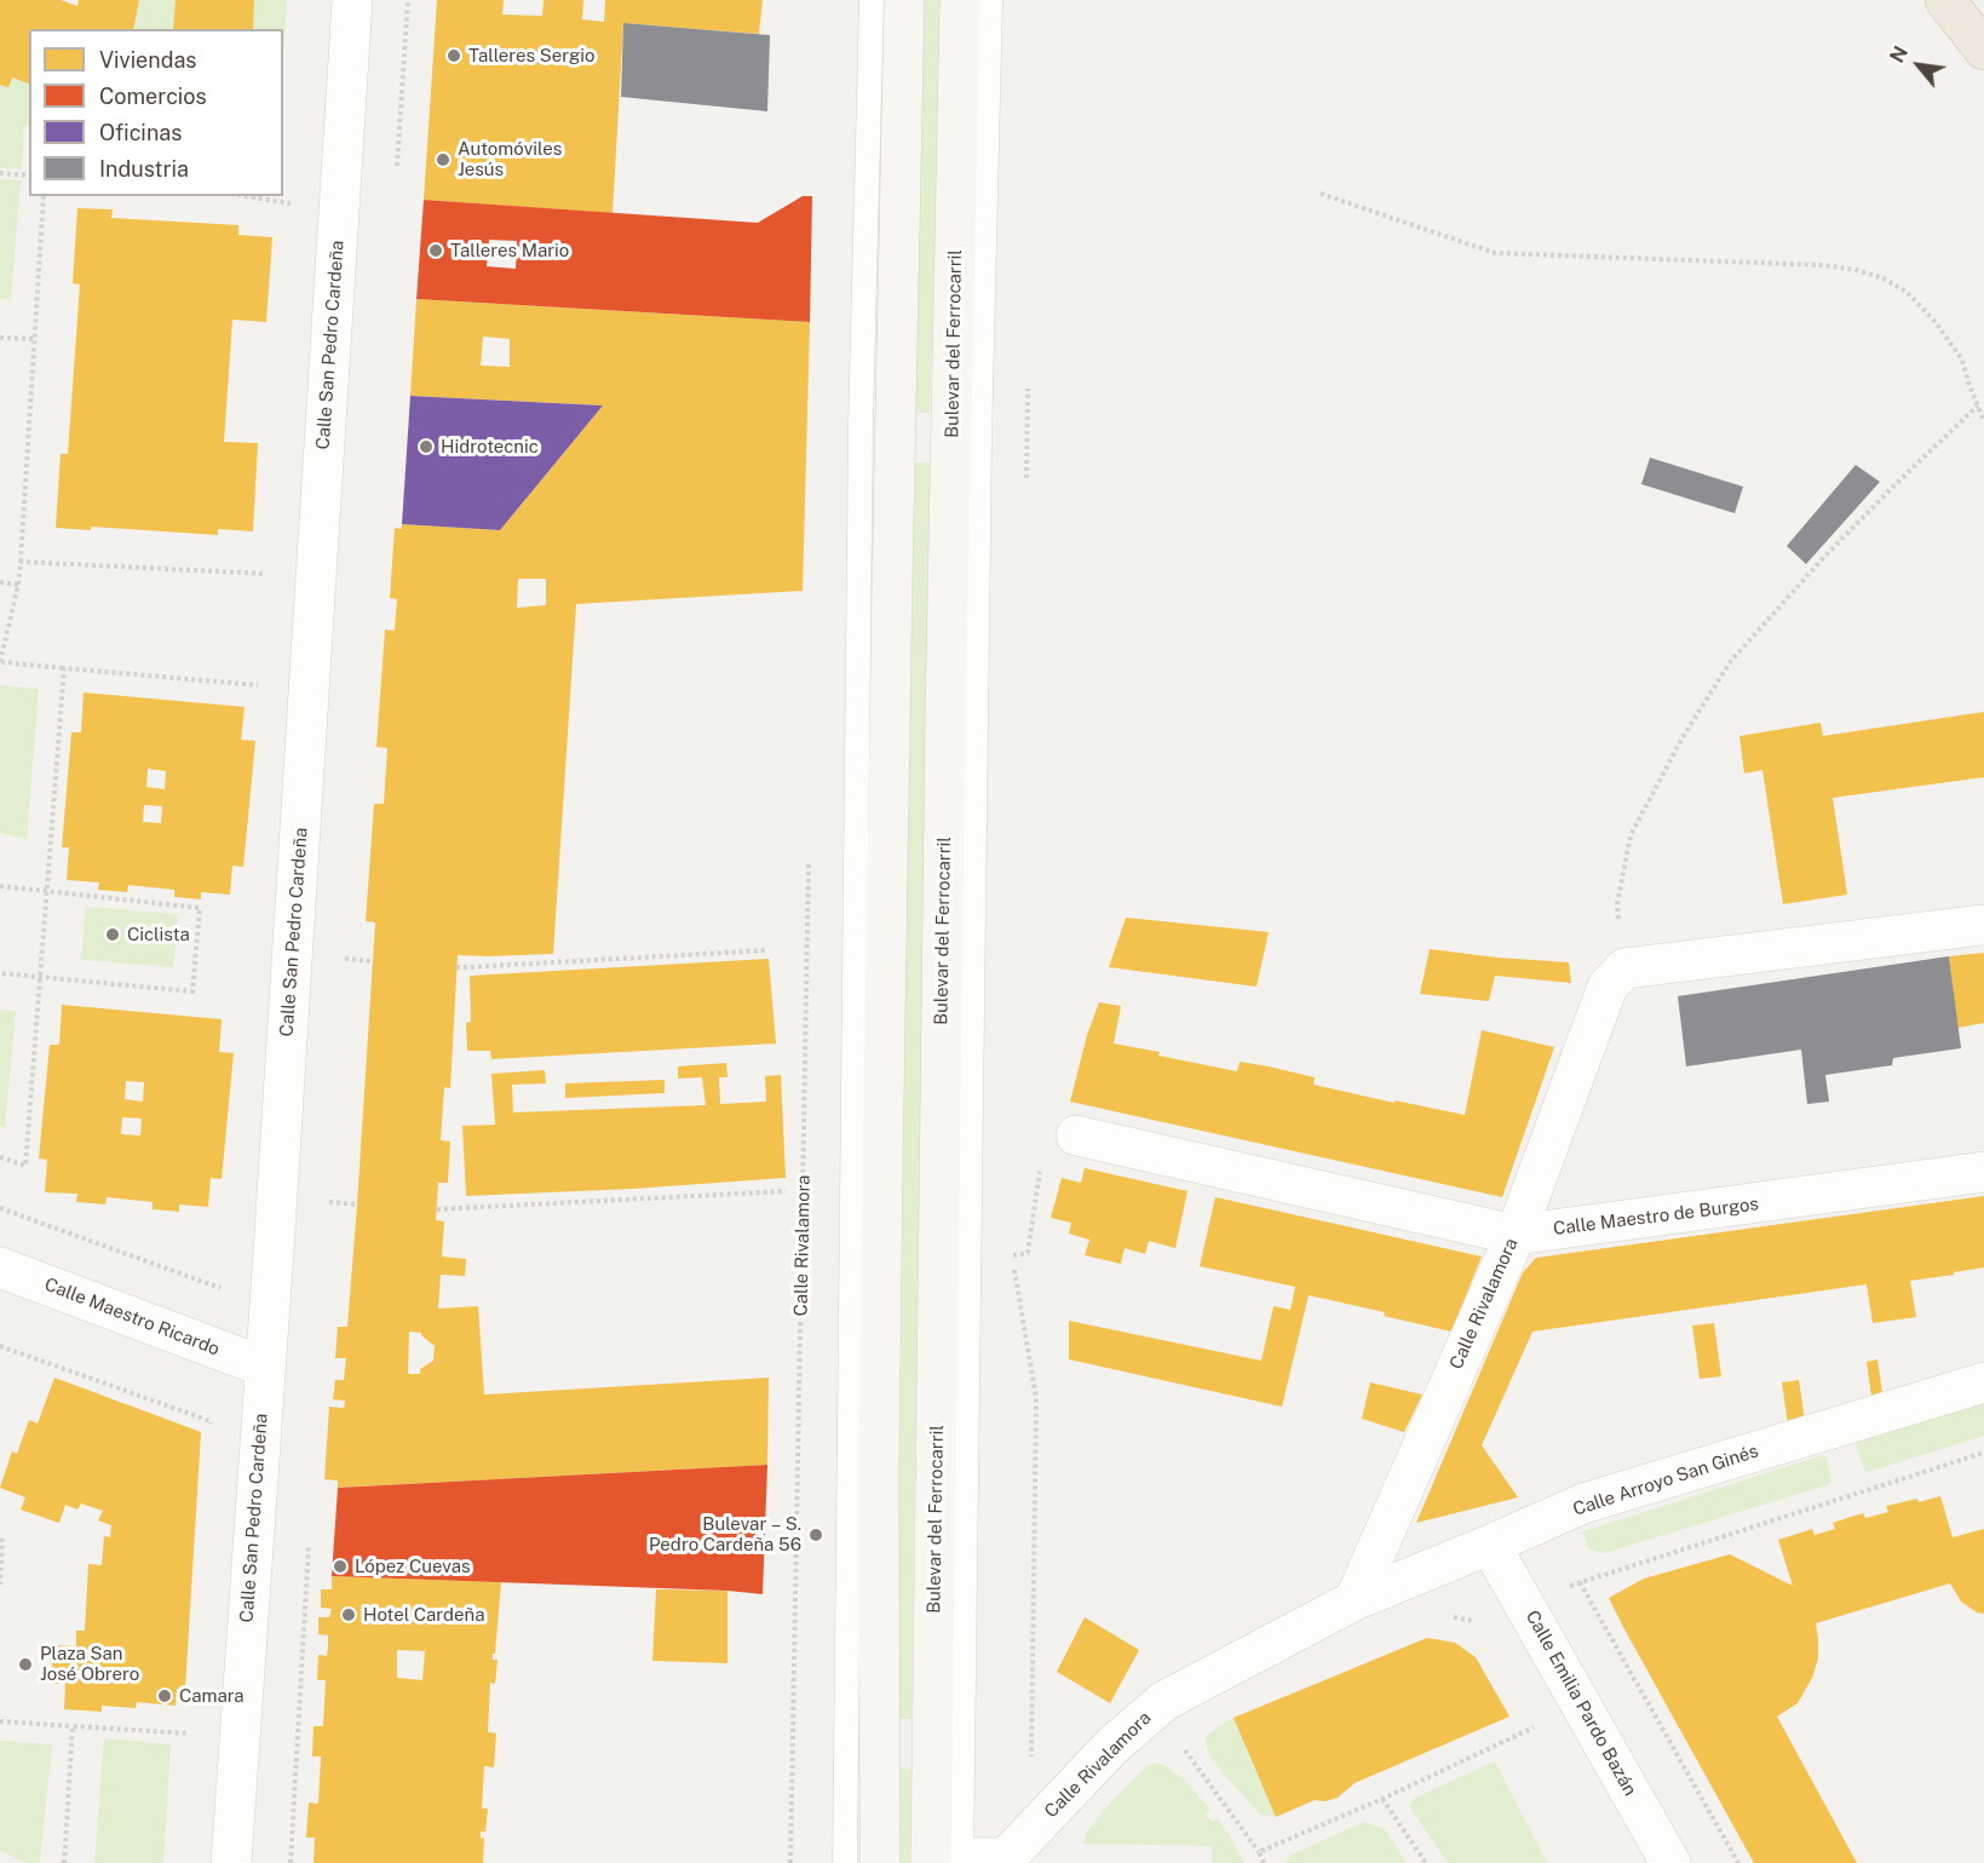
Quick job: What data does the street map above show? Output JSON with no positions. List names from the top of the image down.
{
  "streets": {
    "main road": ["Bulevar del Ferrocarril"],
    "street": [
      "Calle San Pedro Cardeña",
      "Calle Maestro de Burgos",
      "Calle Rivalamora",
      "Calle Maestro Ricardo",
      "Calle Arroyo San Ginés",
      "Calle Emilia Pardo Bazán"
    ]
  },
  "crossings": [
    ["Calle San Pedro Cardeña", "Calle Maestro Ricardo"],
    ["Calle Maestro de Burgos", "Calle Rivalamora"],
    ["Calle Rivalamora", "Calle Arroyo San Ginés"],
    ["Calle Arroyo San Ginés", "Calle Emilia Pardo Bazán"]
  ],
  "places": [
    "Talleres Sergio",
    "Automóviles Jesús",
    "Talleres Mario",
    "Hidrotecnic",
    "Ciclista",
    "Bulevar – S. Pedro Cardeña 56",
    "López Cuevas",
    "Hotel Cardeña",
    "Plaza San José Obrero",
    "Camara"
  ],
  "legend": [
    "Viviendas",
    "Comercios",
    "Oficinas",
    "Industria"
  ],
  "north": "top left"
}
